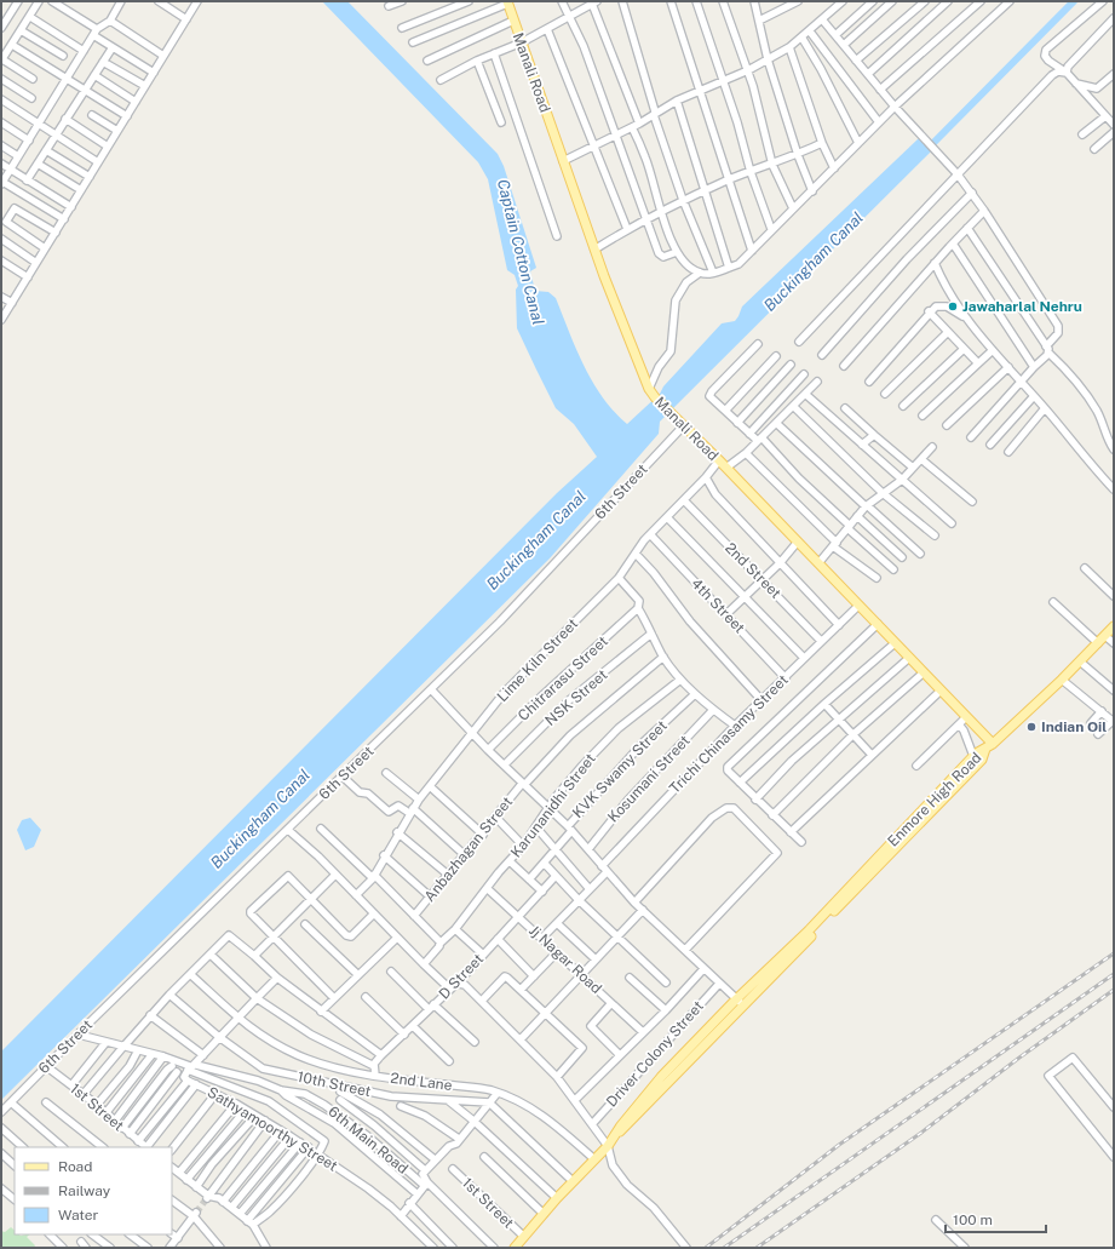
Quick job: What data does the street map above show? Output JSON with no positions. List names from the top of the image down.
{
  "streets": {
    "main road": ["Manali Road", "Enmore High Road"],
    "street": [
      "6th Street",
      "2nd Street",
      "4th Street",
      "Lime Kiln Street",
      "Chitrarasu Street",
      "NSK Street",
      "Trichi Chinasamy Street",
      "KVK Swamy Street",
      "Kosumani Street",
      "Karunanidhi Street",
      "Anbazhagan Street",
      "Jj Nagar Road",
      "D Street",
      "Driver Colony Street",
      "2nd Lane",
      "10th Street",
      "1st Street",
      "Sathyamoorthy Street",
      "6th Main Road"
    ]
  },
  "crossings": [
    ["Manali Road", "6th Street"],
    ["Manali Road", "Lime Kiln Street"],
    ["Manali Road", "Trichi Chinasamy Street"],
    ["Manali Road", "Enmore High Road"],
    ["6th Street", "1st Street"],
    ["2nd Street", "Lime Kiln Street"],
    ["2nd Street", "Trichi Chinasamy Street"],
    ["4th Street", "Lime Kiln Street"],
    ["4th Street", "Trichi Chinasamy Street"],
    ["Trichi Chinasamy Street", "Jj Nagar Road"],
    ["Enmore High Road", "2nd Lane"],
    ["Enmore High Road", "1st Street"],
    ["Karunanidhi Street", "Jj Nagar Road"],
    ["Jj Nagar Road", "D Street"]
  ],
  "water": ["Captain Cotton Canal", "Buckingham Canal"],
  "places": ["Jawaharlal Nehru", "Indian Oil"],
  "legend": ["Road", "Railway", "Water"],
  "scale_bar": "100 m"
}
